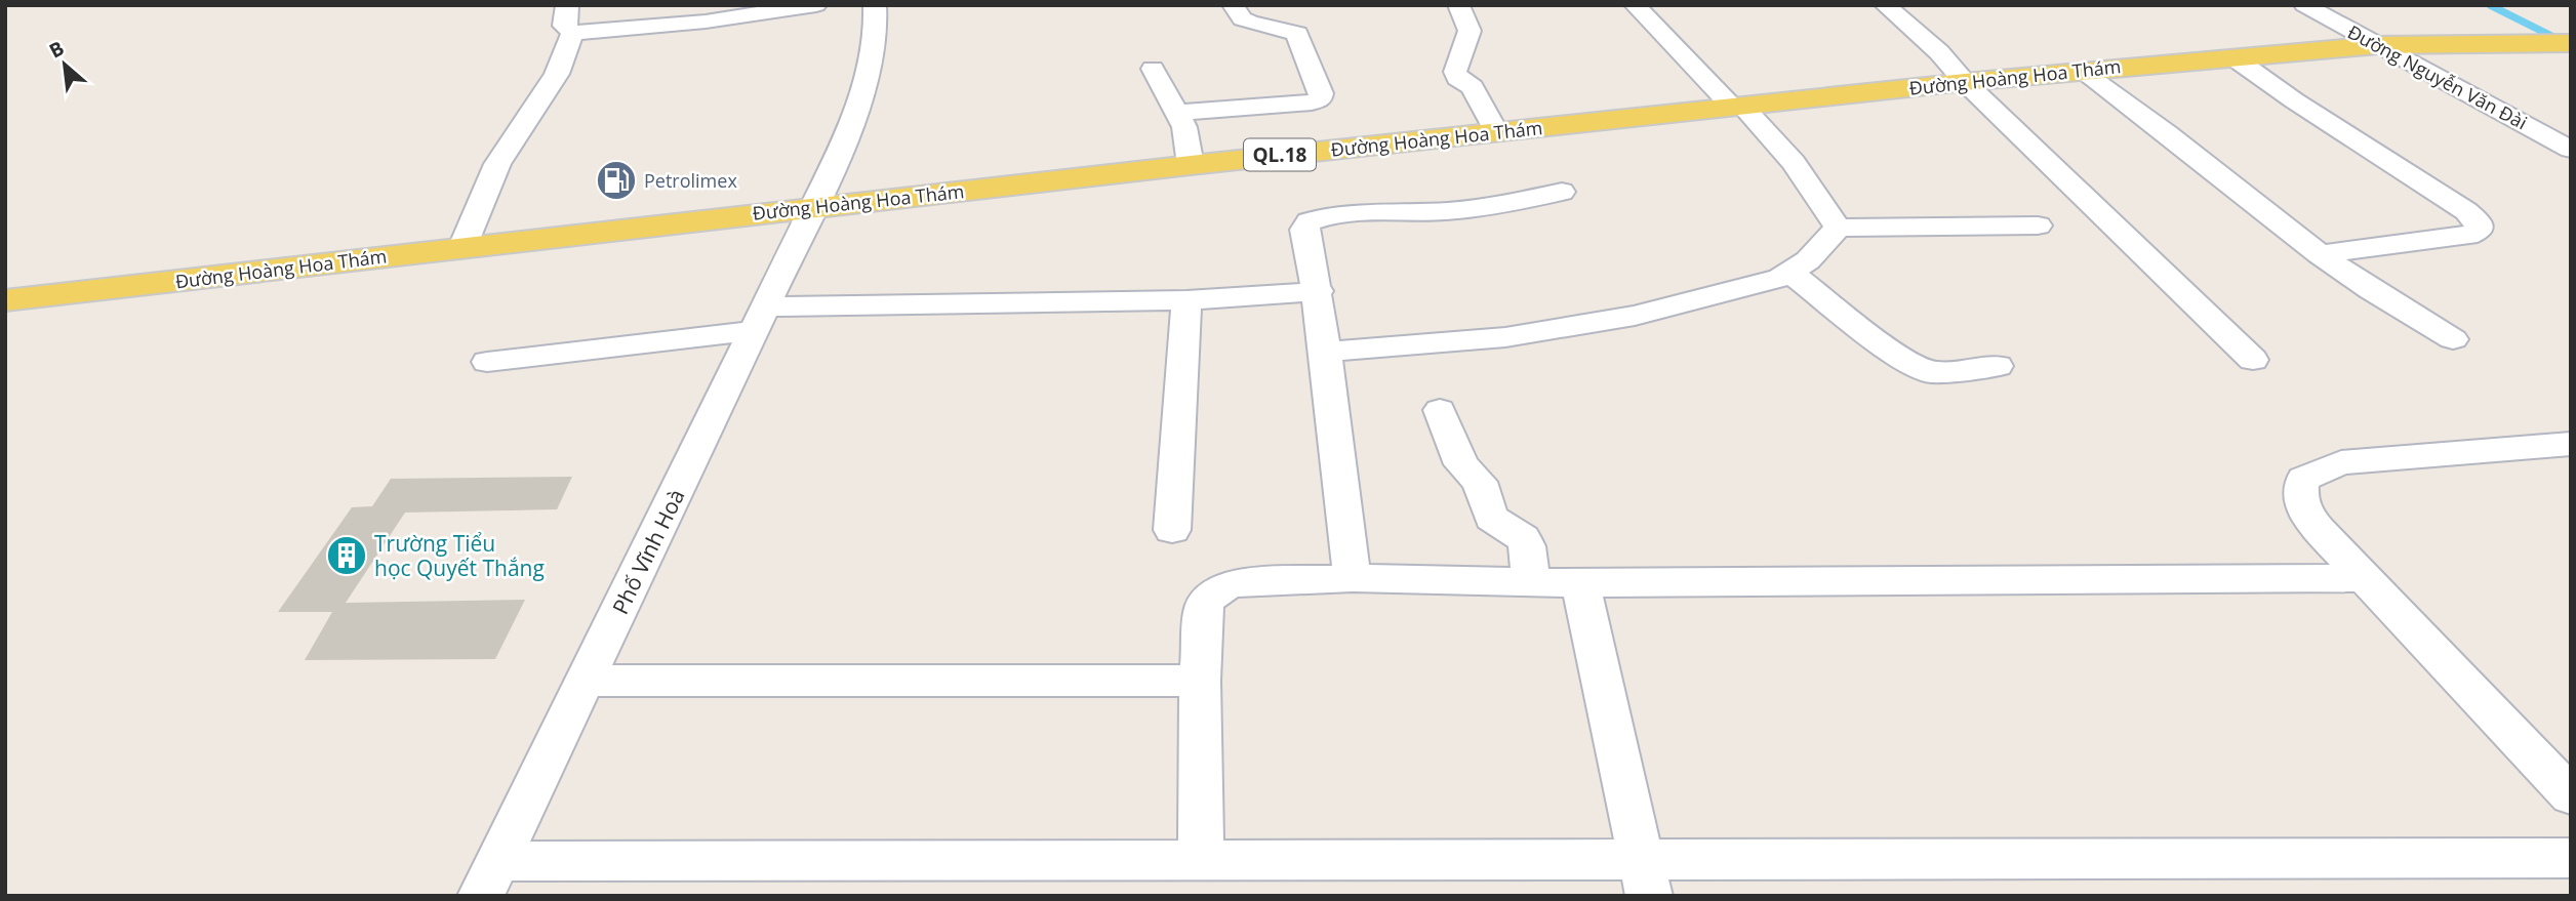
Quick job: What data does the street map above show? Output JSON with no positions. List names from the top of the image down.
{
  "streets": {
    "main road": ["Đường Hoàng Hoa Thám", "QL.18"],
    "street": ["Đường Nguyễn Văn Đài", "Phố Vĩnh Hoà"]
  },
  "crossings": [
    ["Đường Hoàng Hoa Thám", "Đường Nguyễn Văn Đài"],
    ["Đường Hoàng Hoa Thám", "Phố Vĩnh Hoà"]
  ],
  "places": {
    "fuel station": ["Petrolimex"],
    "building": ["Trường Tiểu học Quyết Thắng"]
  },
  "north": "top left"
}
